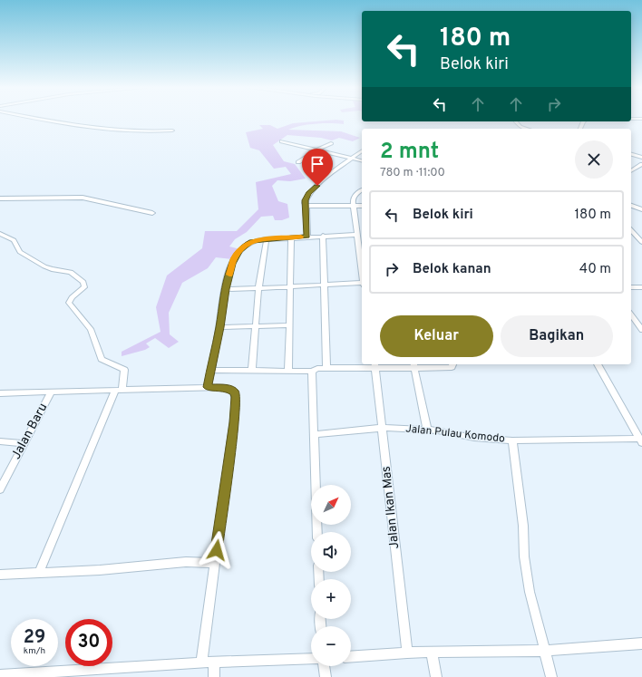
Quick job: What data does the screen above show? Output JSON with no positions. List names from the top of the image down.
{
  "streets": {
    "street": ["Jalan Baru", "Jalan Pulau Komodo", "Jalan Ikan Mas"]
  },
  "crossings": [
    ["Jalan Pulau Komodo", "Jalan Ikan Mas"]
  ],
  "north": "top right",
  "page": {
    "turn": ["180 m", "Belok kiri"],
    "heading": ["2 mnt", "780 m · 11:00"],
    "list": [
      {
        "name": "Belok kiri",
        "value": "180 m"
      },
      {
        "name": "Belok kanan",
        "value": "40 m"
      }
    ],
    "buttons": ["Keluar", "Bagikan"],
    "map_buttons": ["+", "−"],
    "speed": "29 km/h",
    "limit": "30"
  }
}
